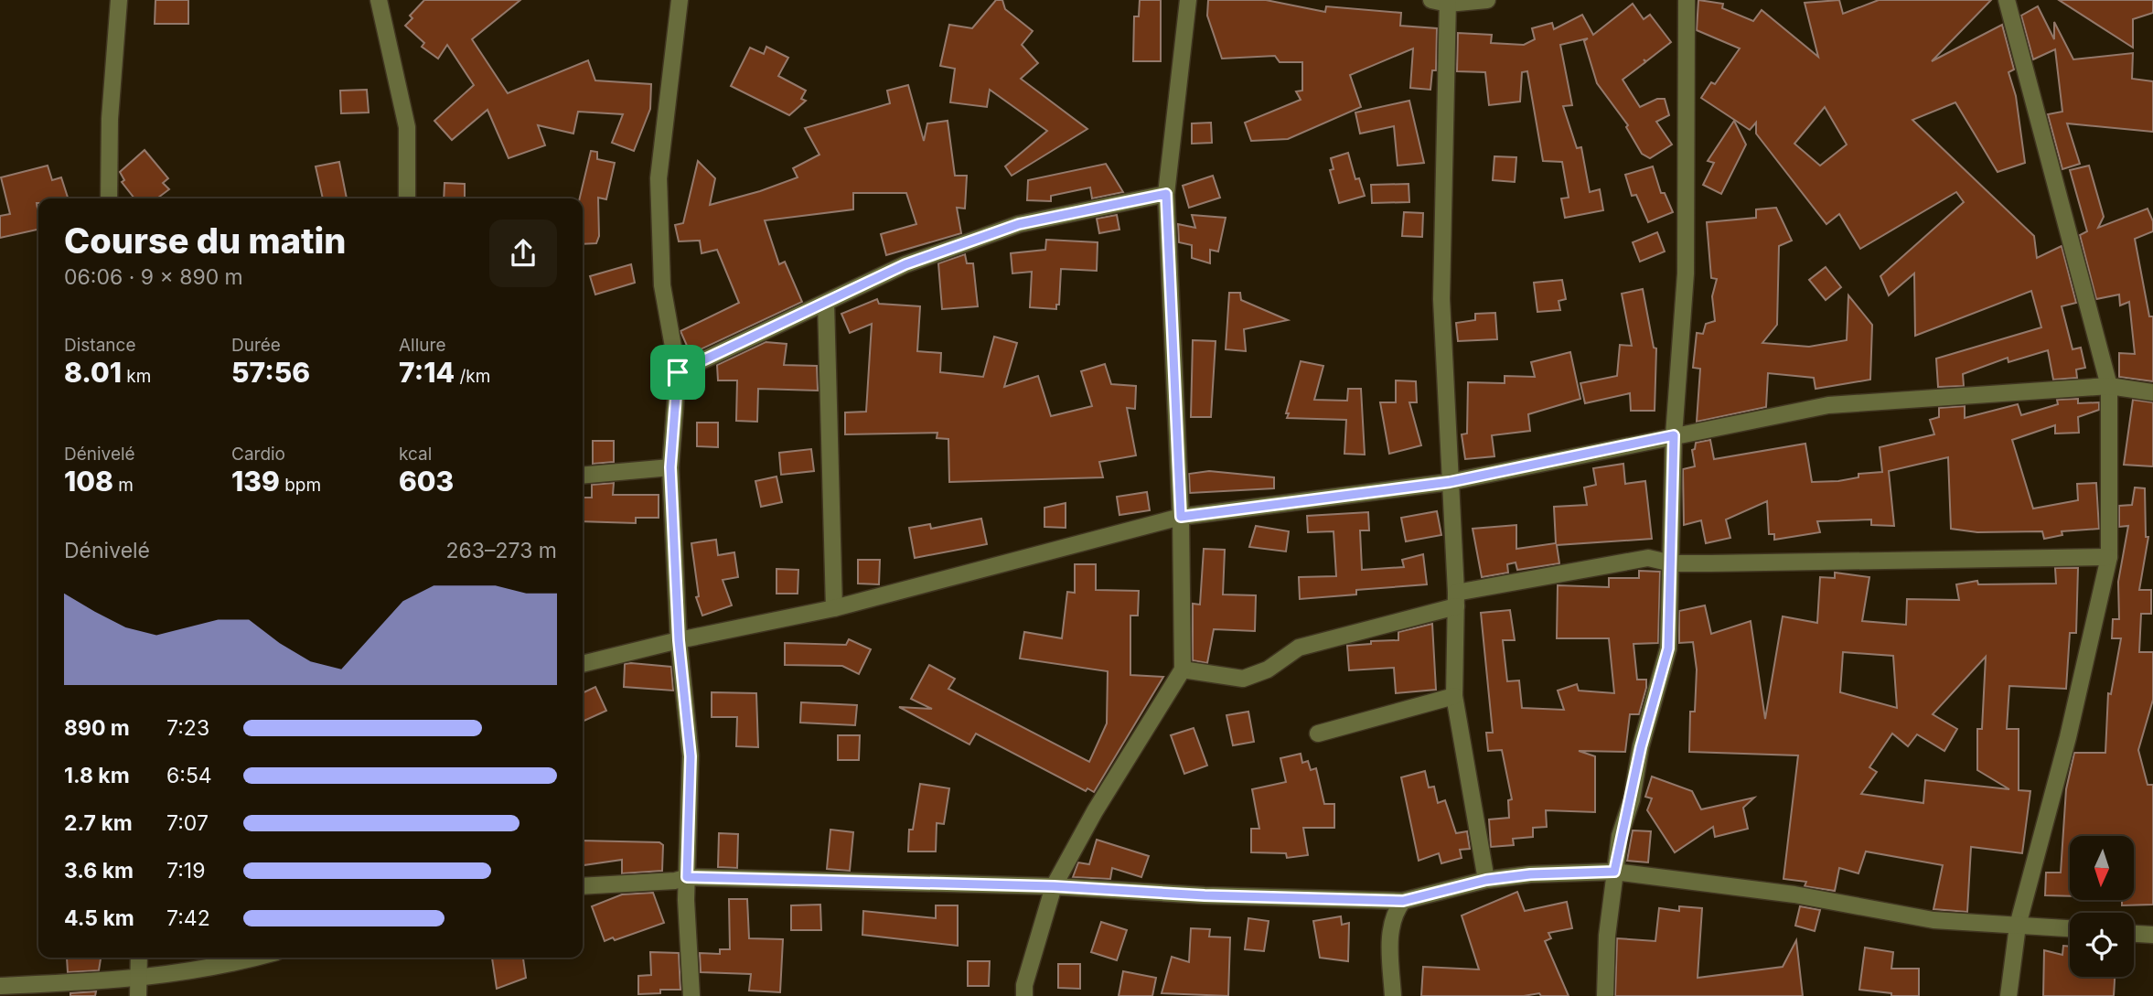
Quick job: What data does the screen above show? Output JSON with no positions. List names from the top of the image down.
{
  "north": "bottom",
  "page": {
    "heading": ["Course du matin", "06:06 · 9 × 890 m"],
    "stats": [
      ["Distance", "8.01 km"],
      ["Durée", "57:56"],
      ["Allure", "7:14 /km"],
      ["Dénivelé", "108 m"],
      ["Cardio", "139 bpm"],
      ["kcal", "603"]
    ],
    "chart": ["Dénivelé", "263–273 m"],
    "list": [
      {
        "name": "890 m",
        "note": "7:23"
      },
      {
        "name": "1.8 km",
        "note": "6:54"
      },
      {
        "name": "2.7 km",
        "note": "7:07"
      },
      {
        "name": "3.6 km",
        "note": "7:19"
      },
      {
        "name": "4.5 km",
        "note": "7:42"
      }
    ]
  }
}
